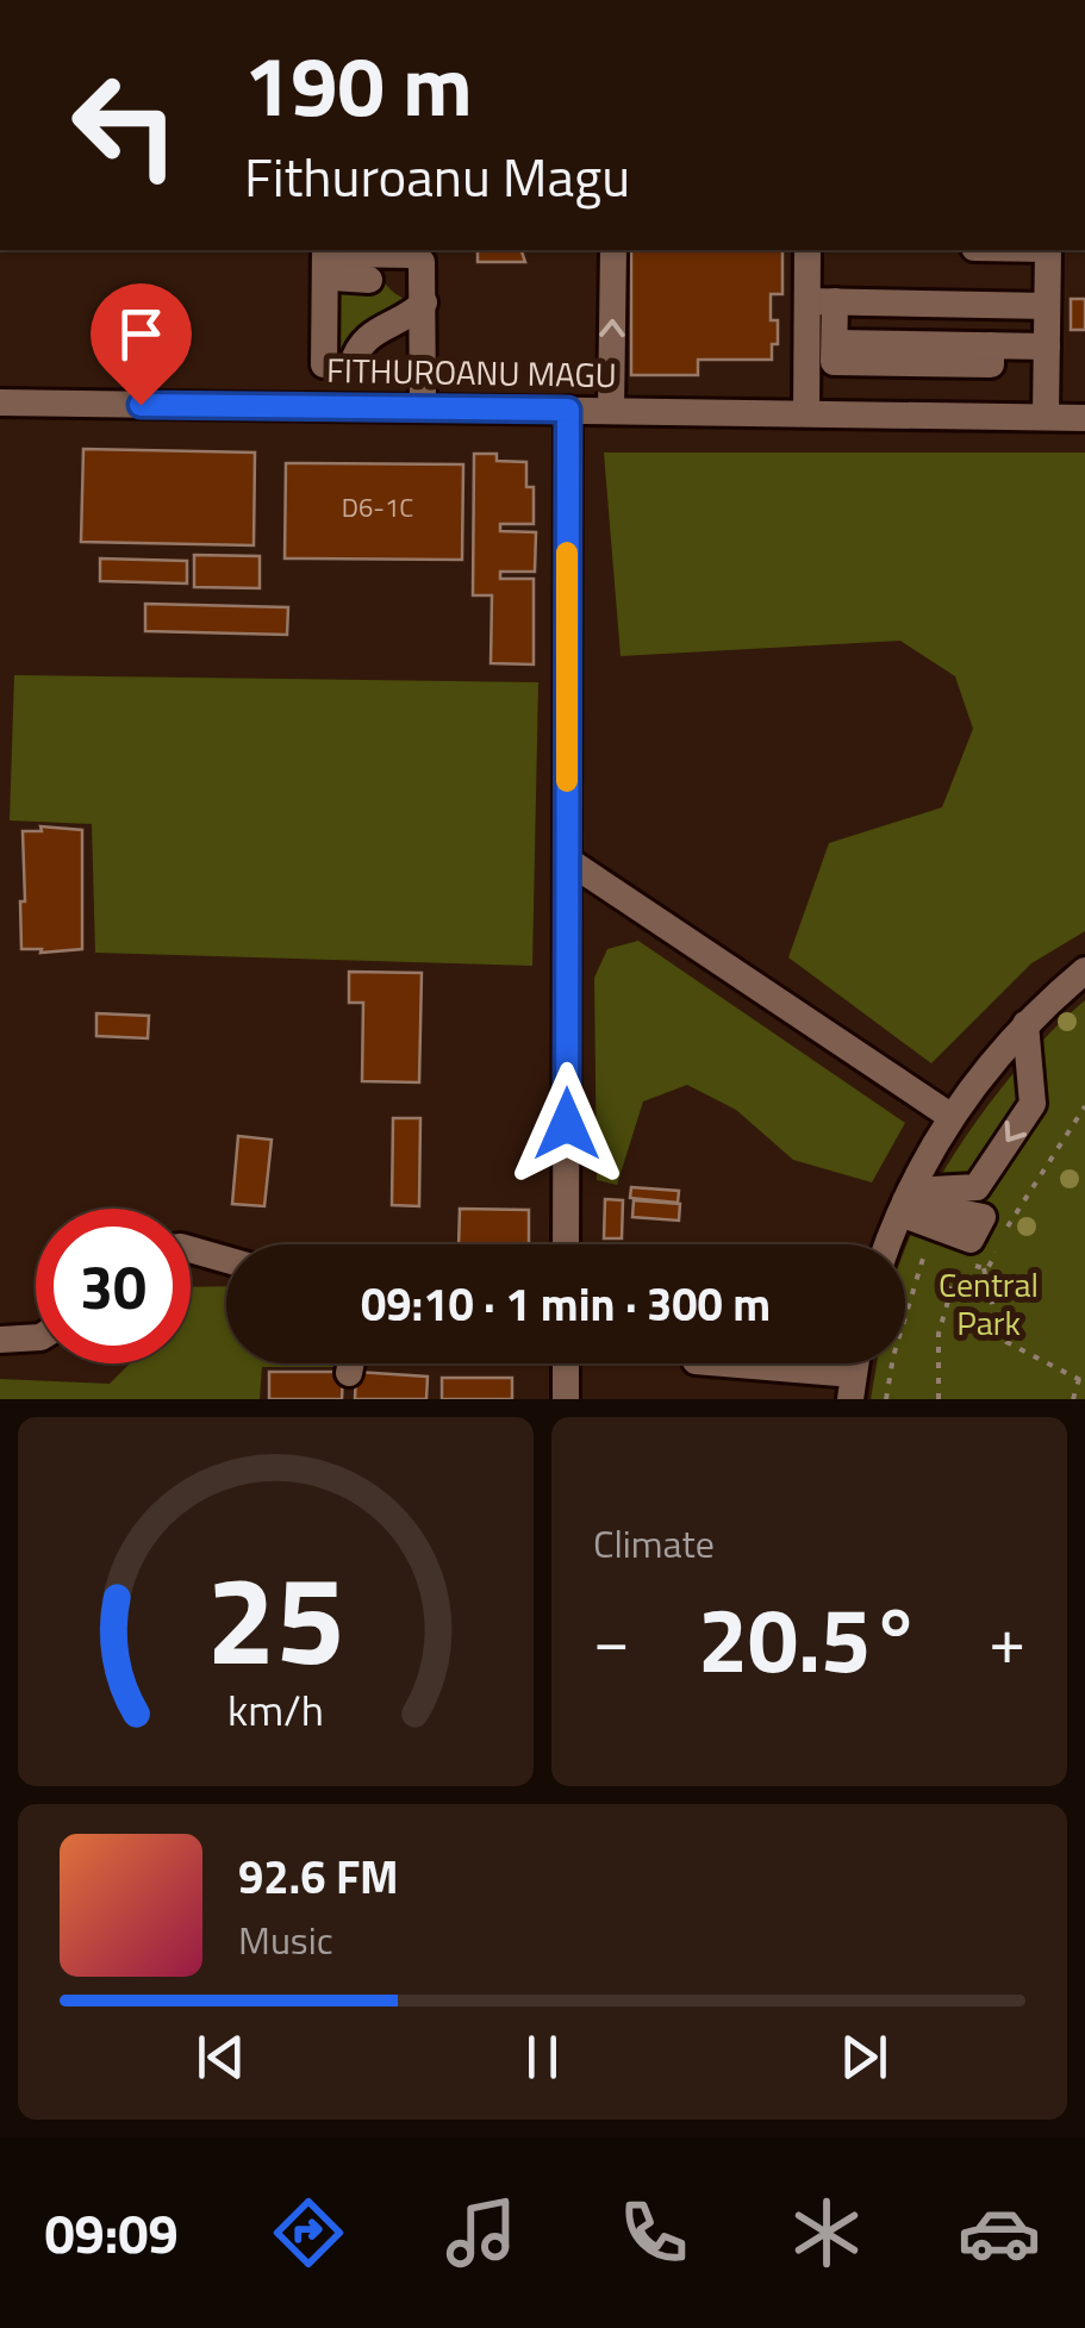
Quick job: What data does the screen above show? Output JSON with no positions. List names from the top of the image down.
{
  "streets": {
    "street": ["FITHUROANU MAGU"]
  },
  "parks": ["Central Park"],
  "house_numbers": ["D6-1C"],
  "page": {
    "turn": ["190 m", "Fithuroanu Magu"],
    "limit": "30",
    "trip": "09:10 · 1 min · 300 m",
    "tile": "Climate",
    "heat": ["−", "20.5°", "+"],
    "song": ["92.6 FM", "Music"],
    "tabs": "09:09",
    "gauge": ["25", "km/h"]
  }
}
